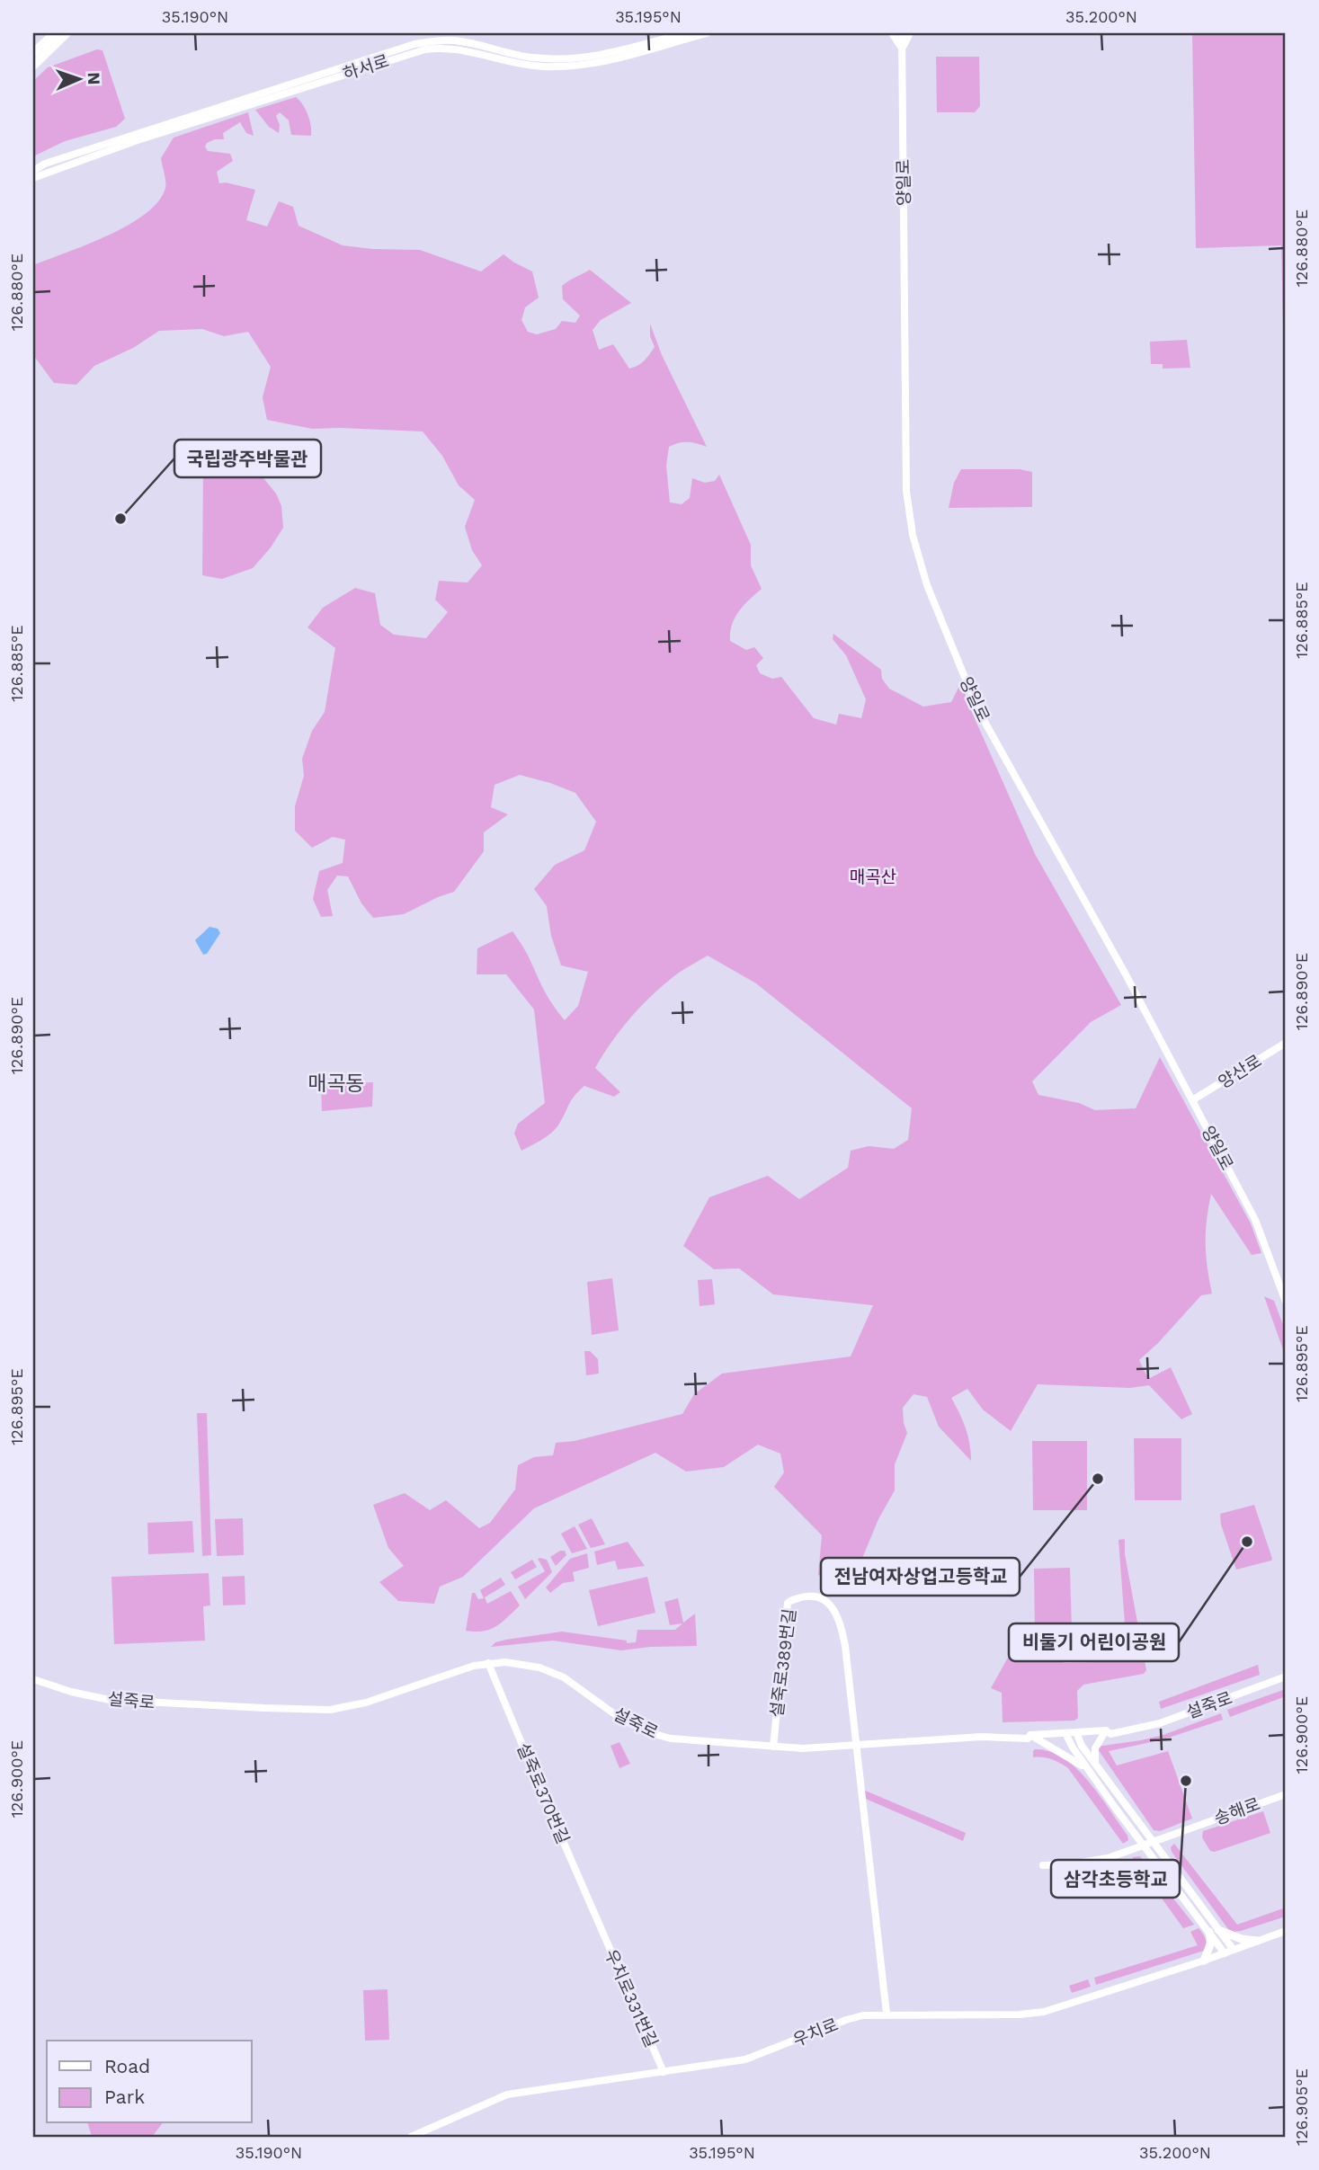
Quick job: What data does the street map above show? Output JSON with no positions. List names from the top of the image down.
{
  "streets": {
    "main road": [
      "하서로",
      "양일로",
      "양산로",
      "설죽로389번길",
      "설죽로",
      "설죽로370번길",
      "송해로",
      "우치로331번길",
      "우치로"
    ]
  },
  "crossings": [
    ["양일로", "양산로"],
    ["설죽로389번길", "설죽로"],
    ["설죽로", "설죽로370번길"],
    ["설죽로370번길", "우치로331번길"],
    ["우치로331번길", "우치로"]
  ],
  "districts": ["매곡동"],
  "parks": ["매곡산"],
  "places": [
    "국립광주박물관",
    "전남여자상업고등학교",
    "비둘기 어린이공원",
    "삼각초등학교"
  ],
  "legend": ["Road", "Park"],
  "north": "right",
  "coordinates": [
    "35.190°N",
    "35.195°N",
    "35.200°N",
    "126.880°E",
    "126.885°E",
    "126.890°E",
    "126.895°E",
    "126.900°E",
    "126.905°E"
  ]
}
